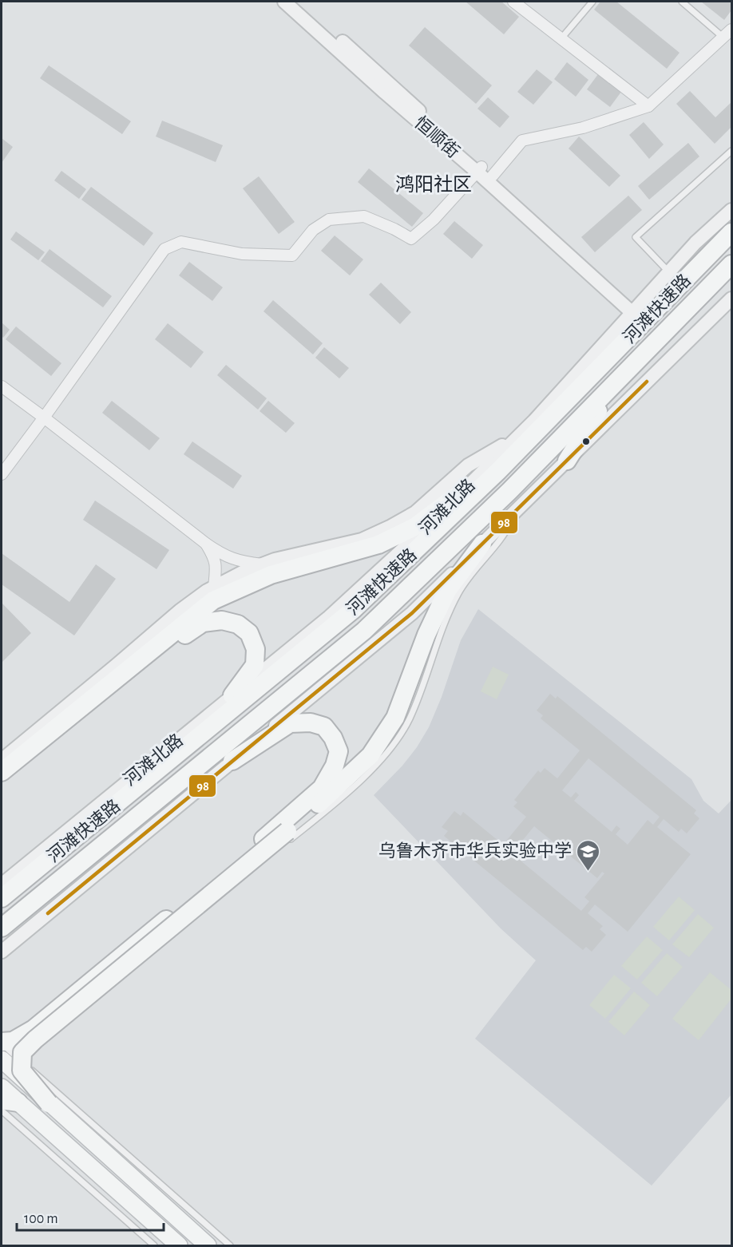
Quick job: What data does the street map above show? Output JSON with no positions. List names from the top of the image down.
{
  "streets": {
    "highway": ["河滩快速路"],
    "street": ["恒顺街", "河滩北路"]
  },
  "crossings": [
    ["恒顺街", "河滩北路"]
  ],
  "districts": ["鸿阳社区"],
  "places": {
    "school or university": ["乌鲁木齐市华兵实验中学"]
  },
  "lines": ["transit line 98"],
  "scale_bar": "100 m"
}
